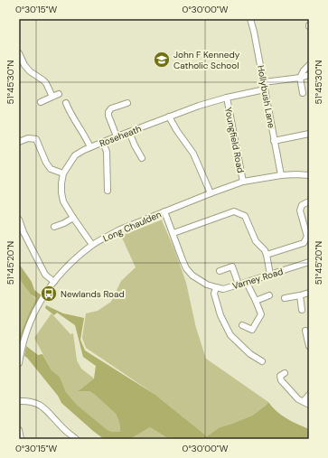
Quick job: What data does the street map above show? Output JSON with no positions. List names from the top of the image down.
{
  "streets": {
    "street": [
      "Hollybush Lane",
      "Roseheath",
      "Youngfield Road",
      "Long Chaulden",
      "Varney Road"
    ]
  },
  "crossings": [
    ["Hollybush Lane", "Roseheath"],
    ["Hollybush Lane", "Long Chaulden"],
    ["Roseheath", "Youngfield Road"],
    ["Roseheath", "Long Chaulden"],
    ["Youngfield Road", "Long Chaulden"],
    ["Long Chaulden", "Varney Road"]
  ],
  "places": {
    "school or university": ["John F Kennedy Catholic School"],
    "bus stop": ["Newlands Road"]
  },
  "coordinates": [
    "0°30'15\"W",
    "0°30'00\"W",
    "51°45'30\"N",
    "51°45'20\"N"
  ]
}
